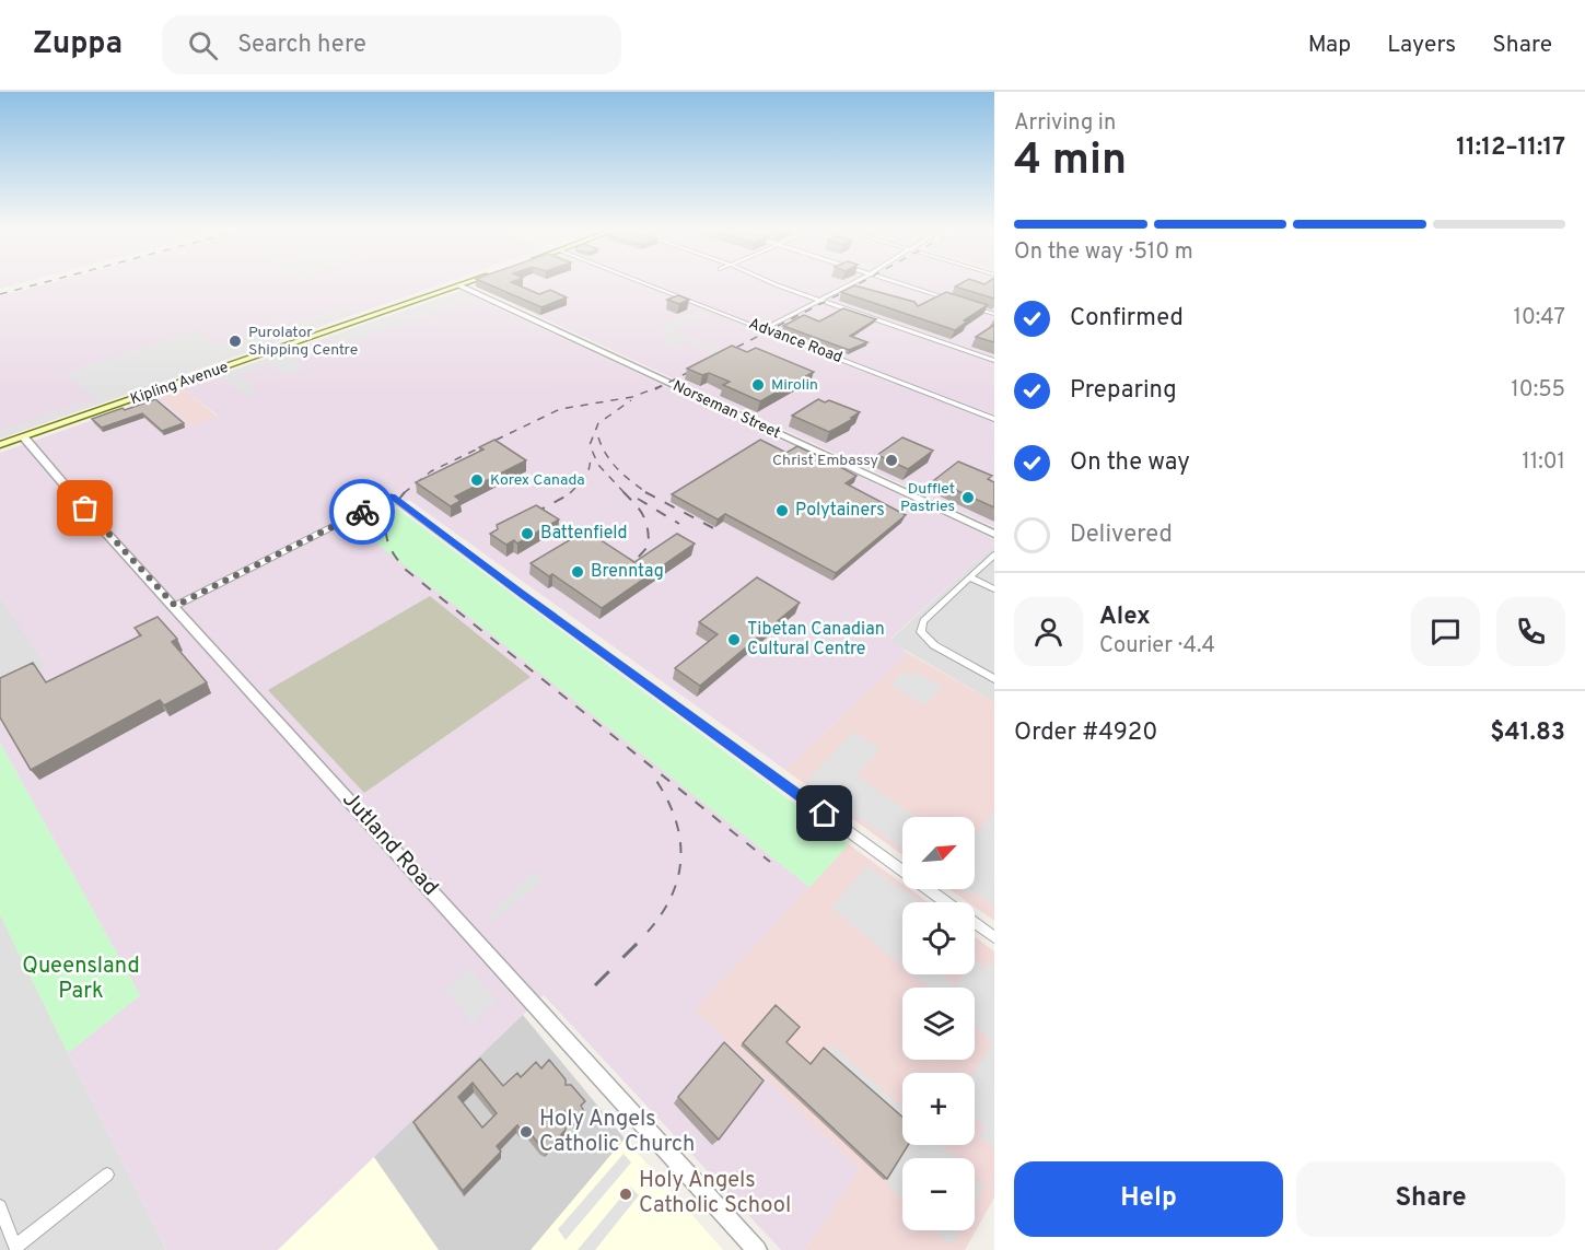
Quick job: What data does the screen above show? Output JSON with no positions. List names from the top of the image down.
{
  "streets": {
    "main road": ["Kipling Avenue"],
    "street": ["Advance Road", "Norseman Street", "Jutland Road"]
  },
  "crossings": [
    ["Kipling Avenue", "Norseman Street"],
    ["Kipling Avenue", "Jutland Road"]
  ],
  "parks": ["Queensland Park"],
  "places": [
    "Purolator Shipping Centre",
    "Mirolin",
    "Christ Embassy",
    "Korex Canada",
    "Dufflet Pastries",
    "Polytainers",
    "Battenfield",
    "Brenntag",
    "Tibetan Canadian Cultural Centre",
    "Holy Angels Catholic Church",
    "Holy Angels Catholic School"
  ],
  "north": "top right",
  "page": {
    "header": "Zuppa",
    "search": "Search here",
    "nav": ["Map", "Layers", "Share"],
    "heading": ["4 min", "Arriving in", "11:12–11:17"],
    "panel": [
      "Alex",
      "Courier · 4.4",
      "Order #4920",
      "$41.83"
    ],
    "bar": "On the way · 510 m",
    "list": [
      ["Confirmed", "10:47"],
      ["Preparing", "10:55"],
      ["On the way", "11:01"],
      "Delivered"
    ],
    "map_buttons": ["+", "−"],
    "buttons": ["Help", "Share"]
  }
}
